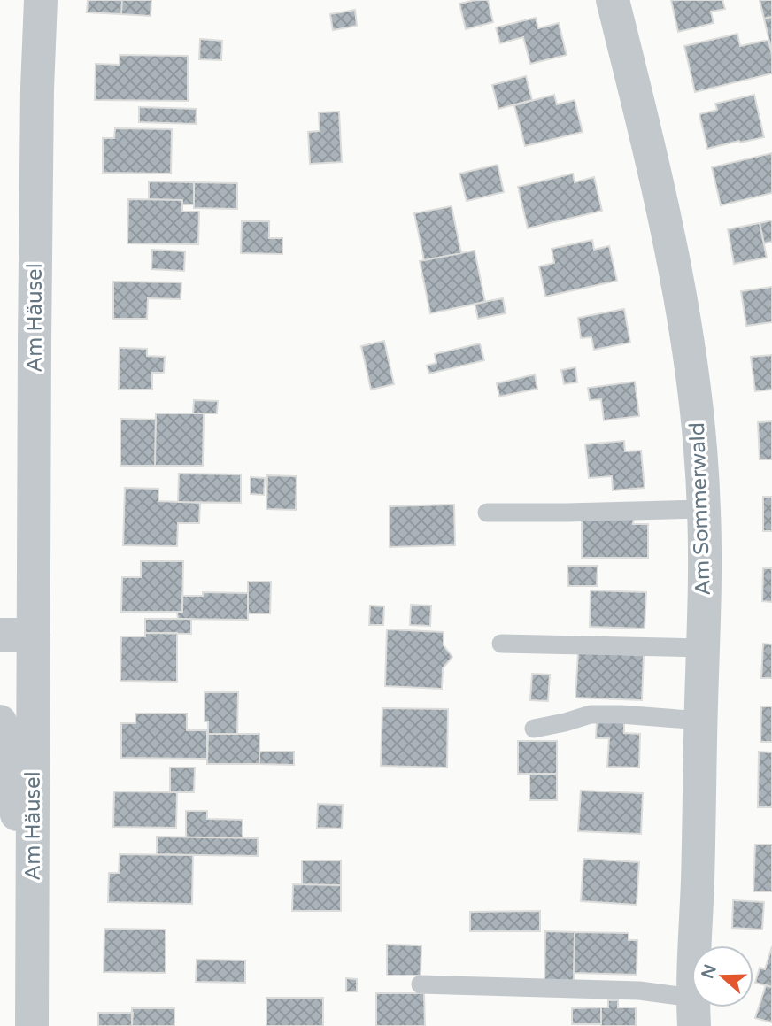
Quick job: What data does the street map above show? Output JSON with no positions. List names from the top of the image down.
{
  "streets": {
    "street": ["Am Häusel", "Am Sommerwald"]
  },
  "north": "left"
}
